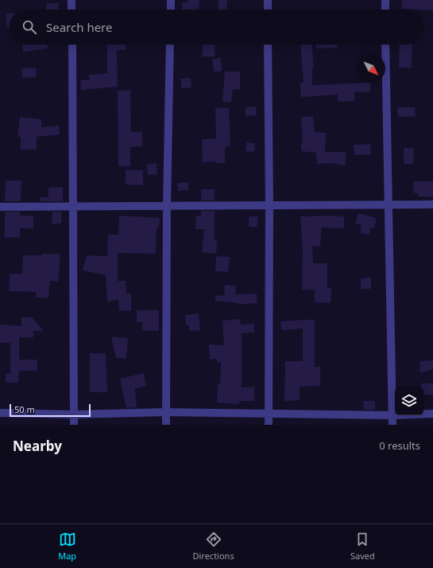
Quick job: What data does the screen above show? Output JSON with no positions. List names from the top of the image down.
{
  "scale_bar": "50 m",
  "north": "bottom right",
  "page": {
    "search": "Search here",
    "scale": "50 m",
    "heading": ["Nearby", "0 results"],
    "nav": ["Map", "Directions", "Saved"]
  }
}
